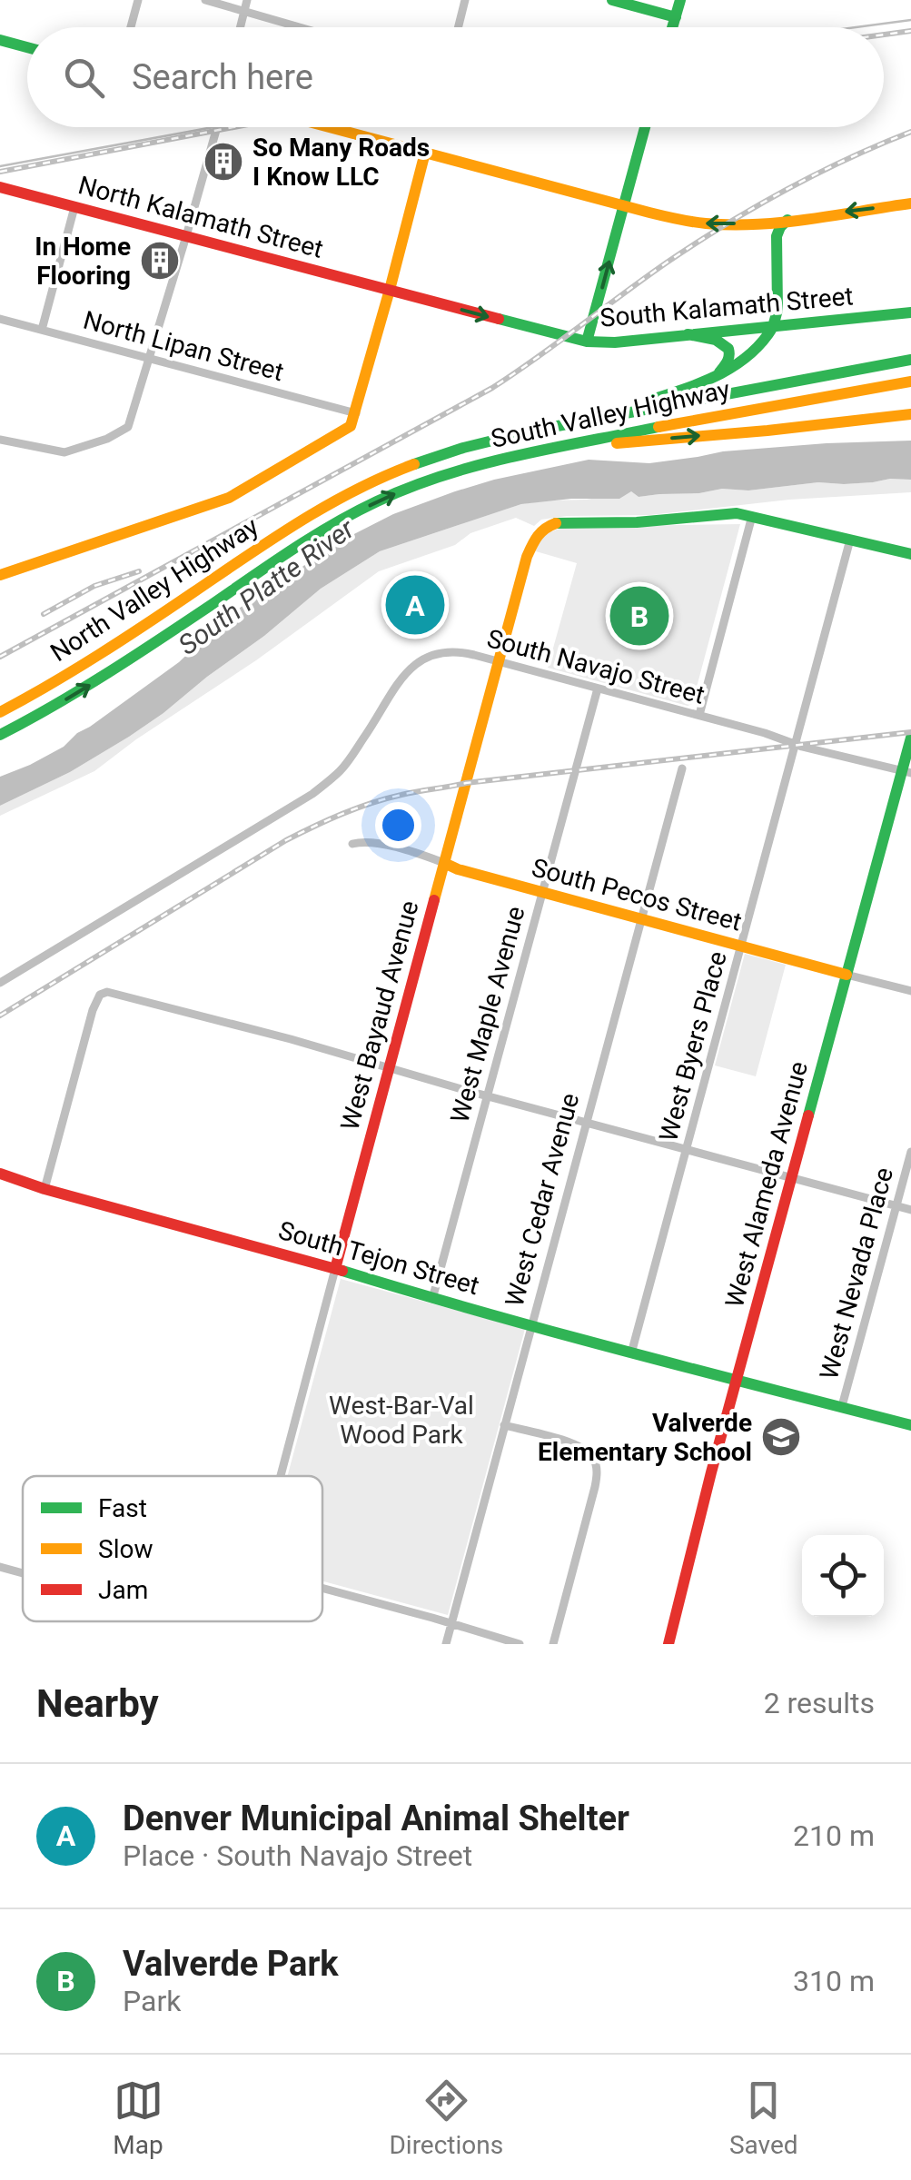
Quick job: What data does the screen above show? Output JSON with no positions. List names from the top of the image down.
{
  "streets": {
    "main road": [
      "North Kalamath Street",
      "South Kalamath Street",
      "South Valley Highway",
      "North Valley Highway",
      "South Pecos Street",
      "West Bayaud Avenue",
      "West Alameda Avenue",
      "South Tejon Street"
    ],
    "street": [
      "North Lipan Street",
      "South Navajo Street",
      "West Maple Avenue",
      "West Byers Place",
      "West Cedar Avenue",
      "West Nevada Place"
    ]
  },
  "crossings": [
    ["North Kalamath Street", "South Kalamath Street"],
    ["South Valley Highway", "North Valley Highway"],
    ["South Navajo Street", "West Maple Avenue"],
    ["South Navajo Street", "West Bayaud Avenue"],
    ["South Navajo Street", "West Byers Place"],
    ["South Navajo Street", "West Alameda Avenue"],
    ["South Pecos Street", "West Maple Avenue"],
    ["South Pecos Street", "West Bayaud Avenue"],
    ["South Pecos Street", "West Byers Place"],
    ["South Pecos Street", "West Alameda Avenue"],
    ["South Pecos Street", "West Cedar Avenue"],
    ["West Maple Avenue", "South Tejon Street"],
    ["West Bayaud Avenue", "South Tejon Street"],
    ["West Byers Place", "South Tejon Street"],
    ["West Alameda Avenue", "South Tejon Street"],
    ["West Cedar Avenue", "South Tejon Street"],
    ["South Tejon Street", "West Nevada Place"]
  ],
  "one_way": ["South Kalamath Street"],
  "water": ["South Platte River"],
  "parks": ["West-Bar-Val Wood Park"],
  "places": {
    "building": ["So Many Roads I Know LLC", "In Home Flooring"],
    "school or university": ["Valverde Elementary School"]
  },
  "legend": ["Fast", "Slow", "Jam"],
  "page": {
    "search": "Search here",
    "pins": ["A", "B"],
    "heading": ["Nearby", "2 results"],
    "list": [
      {
        "mark": "A",
        "name": "Denver Municipal Animal Shelter",
        "note": "Place · South Navajo Street",
        "value": "210 m"
      },
      {
        "mark": "B",
        "name": "Valverde Park",
        "note": "Park",
        "value": "310 m"
      }
    ],
    "nav": ["Map", "Directions", "Saved"]
  }
}
